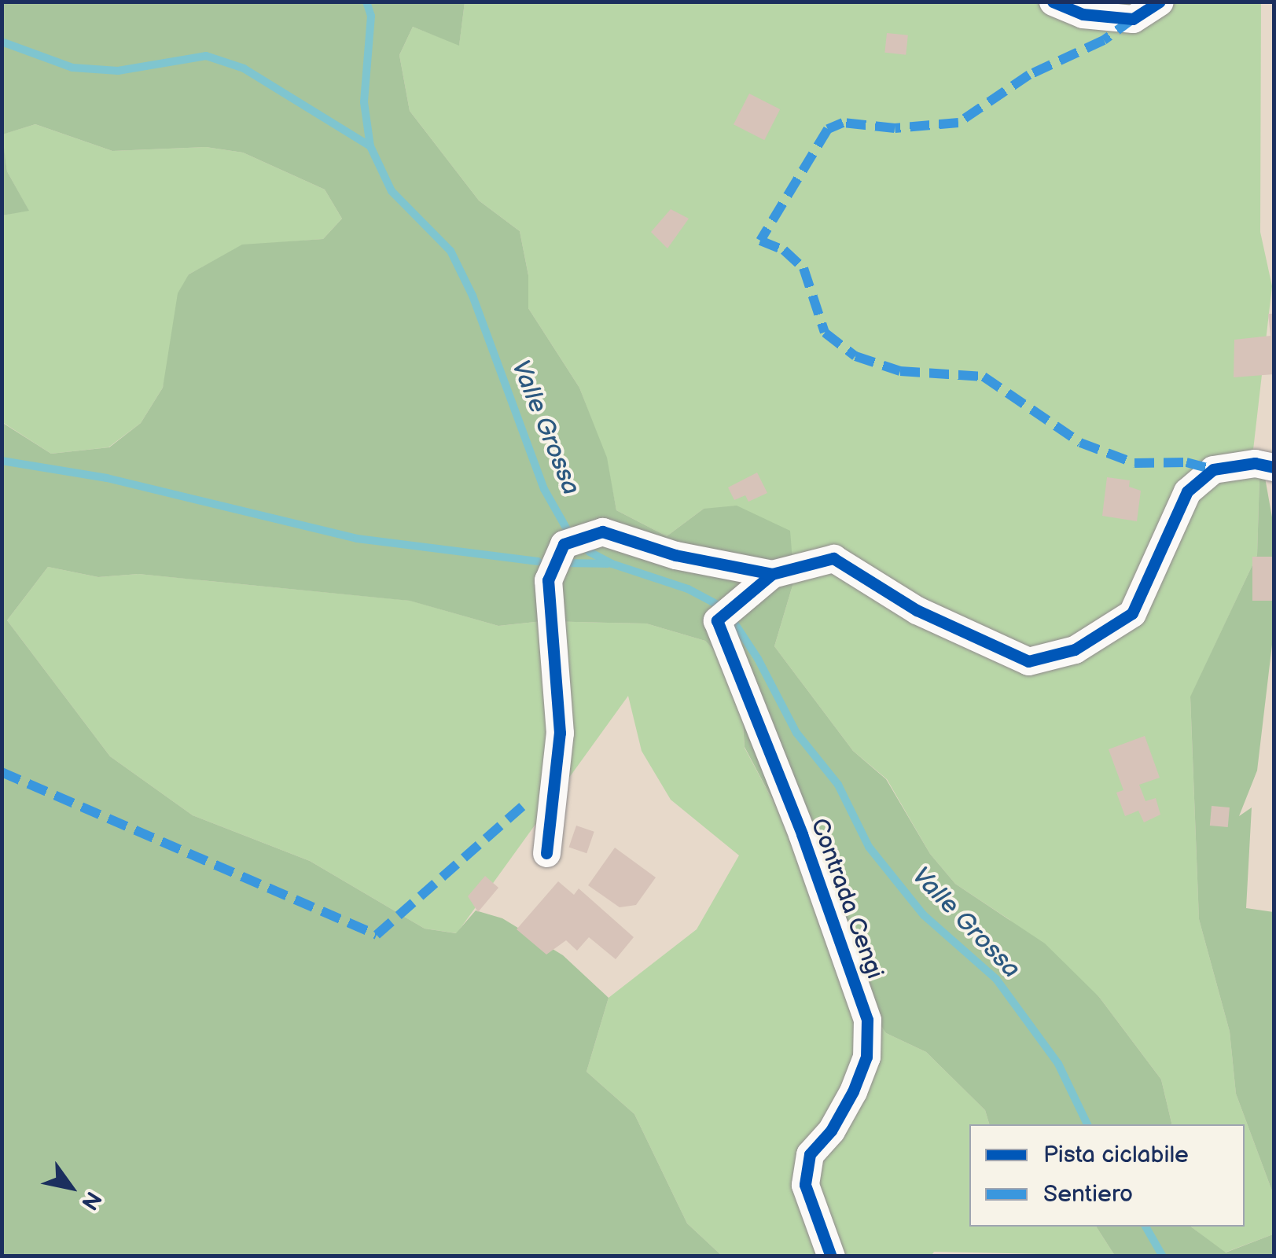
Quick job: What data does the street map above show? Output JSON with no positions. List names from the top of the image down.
{
  "streets": {
    "street": ["Contrada Cengi"]
  },
  "water": ["Valle Grossa"],
  "legend": ["Pista ciclabile", "Sentiero"],
  "north": "bottom right"
}
